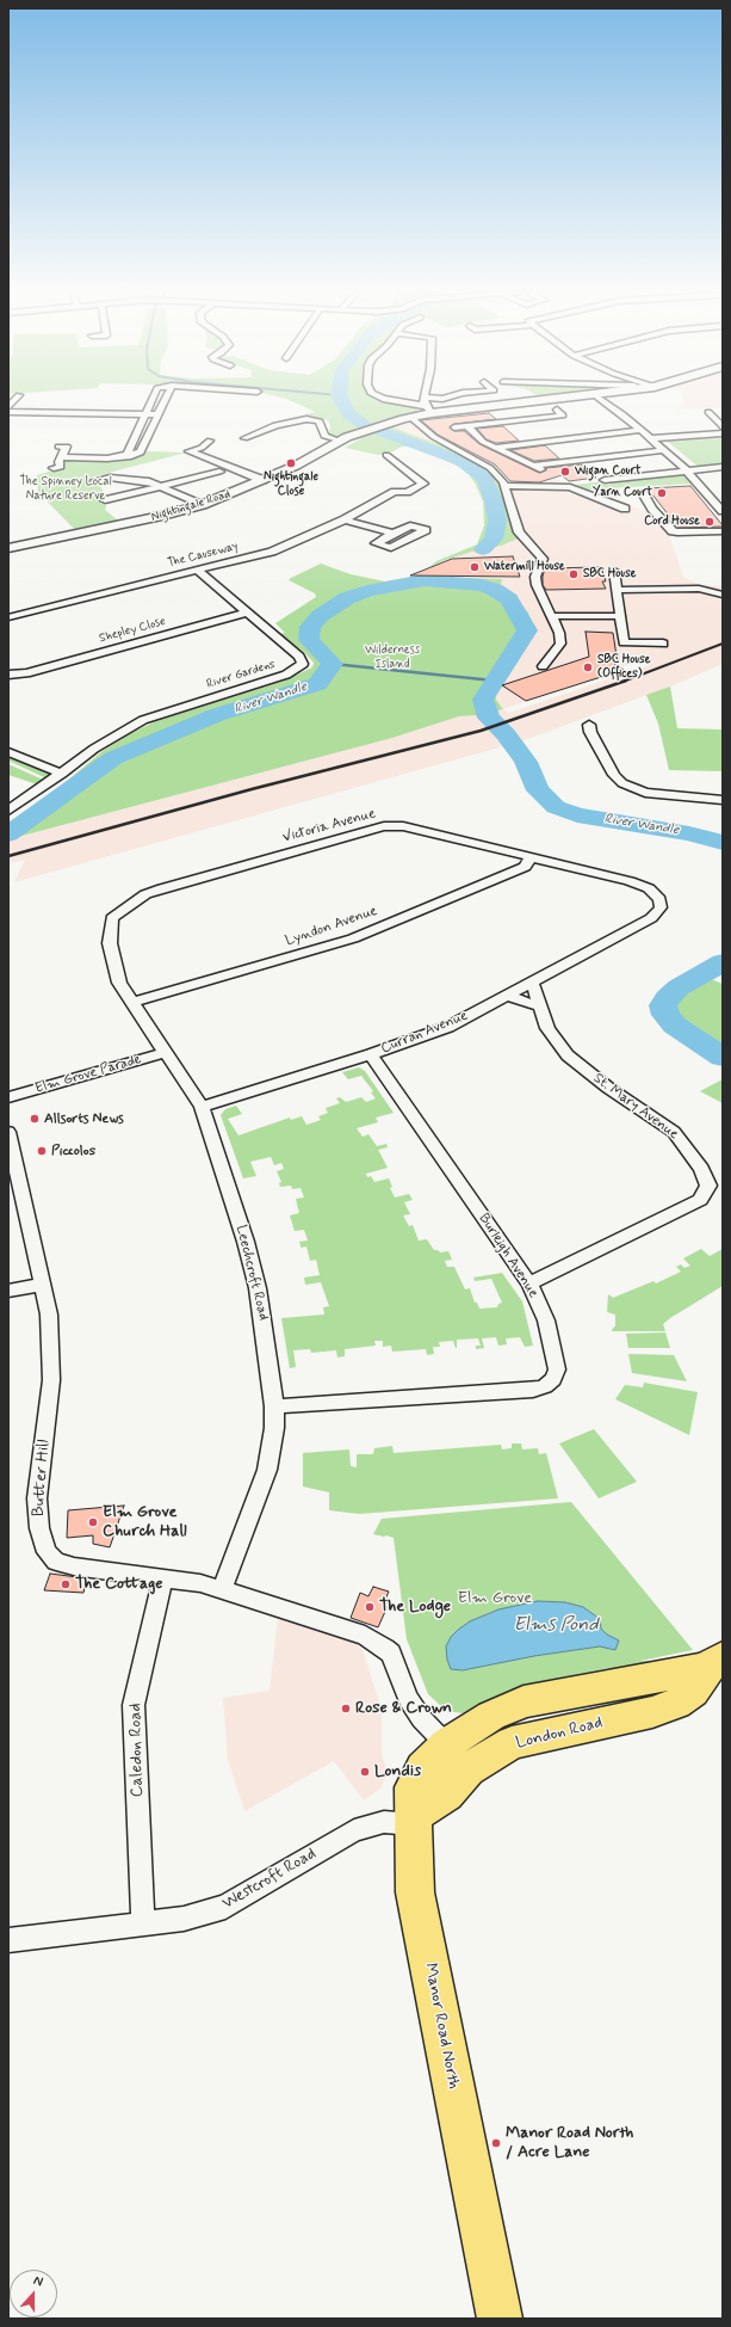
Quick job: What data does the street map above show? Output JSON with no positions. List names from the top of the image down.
{
  "streets": {
    "main road": ["Nightingale Road", "London Road", "Manor Road North"],
    "street": [
      "The Causeway",
      "Shepley Close",
      "River Gardens",
      "Victoria Avenue",
      "Lyndon Avenue",
      "Curran Avenue",
      "Elm Grove Parade",
      "St. Mary Avenue",
      "Burleigh Avenue",
      "Leechcroft Road",
      "Butter Hill",
      "Caledon Road",
      "Westcroft Road"
    ]
  },
  "crossings": [
    ["The Causeway", "River Gardens"],
    ["Shepley Close", "River Gardens"],
    ["Victoria Avenue", "Lyndon Avenue"],
    ["Victoria Avenue", "Curran Avenue"],
    ["Victoria Avenue", "Leechcroft Road"],
    ["Lyndon Avenue", "Leechcroft Road"],
    ["Curran Avenue", "St. Mary Avenue"],
    ["Curran Avenue", "Burleigh Avenue"],
    ["Curran Avenue", "Leechcroft Road"],
    ["Elm Grove Parade", "Leechcroft Road"],
    ["St. Mary Avenue", "Burleigh Avenue"],
    ["Burleigh Avenue", "Leechcroft Road"],
    ["Leechcroft Road", "Butter Hill"],
    ["Butter Hill", "London Road"],
    ["Butter Hill", "Caledon Road"],
    ["London Road", "Westcroft Road"],
    ["London Road", "Manor Road North"],
    ["Caledon Road", "Westcroft Road"],
    ["Westcroft Road", "Manor Road North"]
  ],
  "water": ["River Wandle", "Elms Pond"],
  "parks": ["The Spinney Local Nature Reserve", "Wilderness Island", "Elm Grove"],
  "places": [
    "Nightingale Close",
    "Wigan Court",
    "Yarn Court",
    "Cord House",
    "Watermill House",
    "SBC House",
    "SBC House (Offices)",
    "Allsorts News",
    "Piccolos",
    "Elm Grove Church Hall",
    "The Cottage",
    "The Lodge",
    "Rose & Crown",
    "Londis",
    "Manor Road North / Acre Lane"
  ],
  "north": "top"
}
